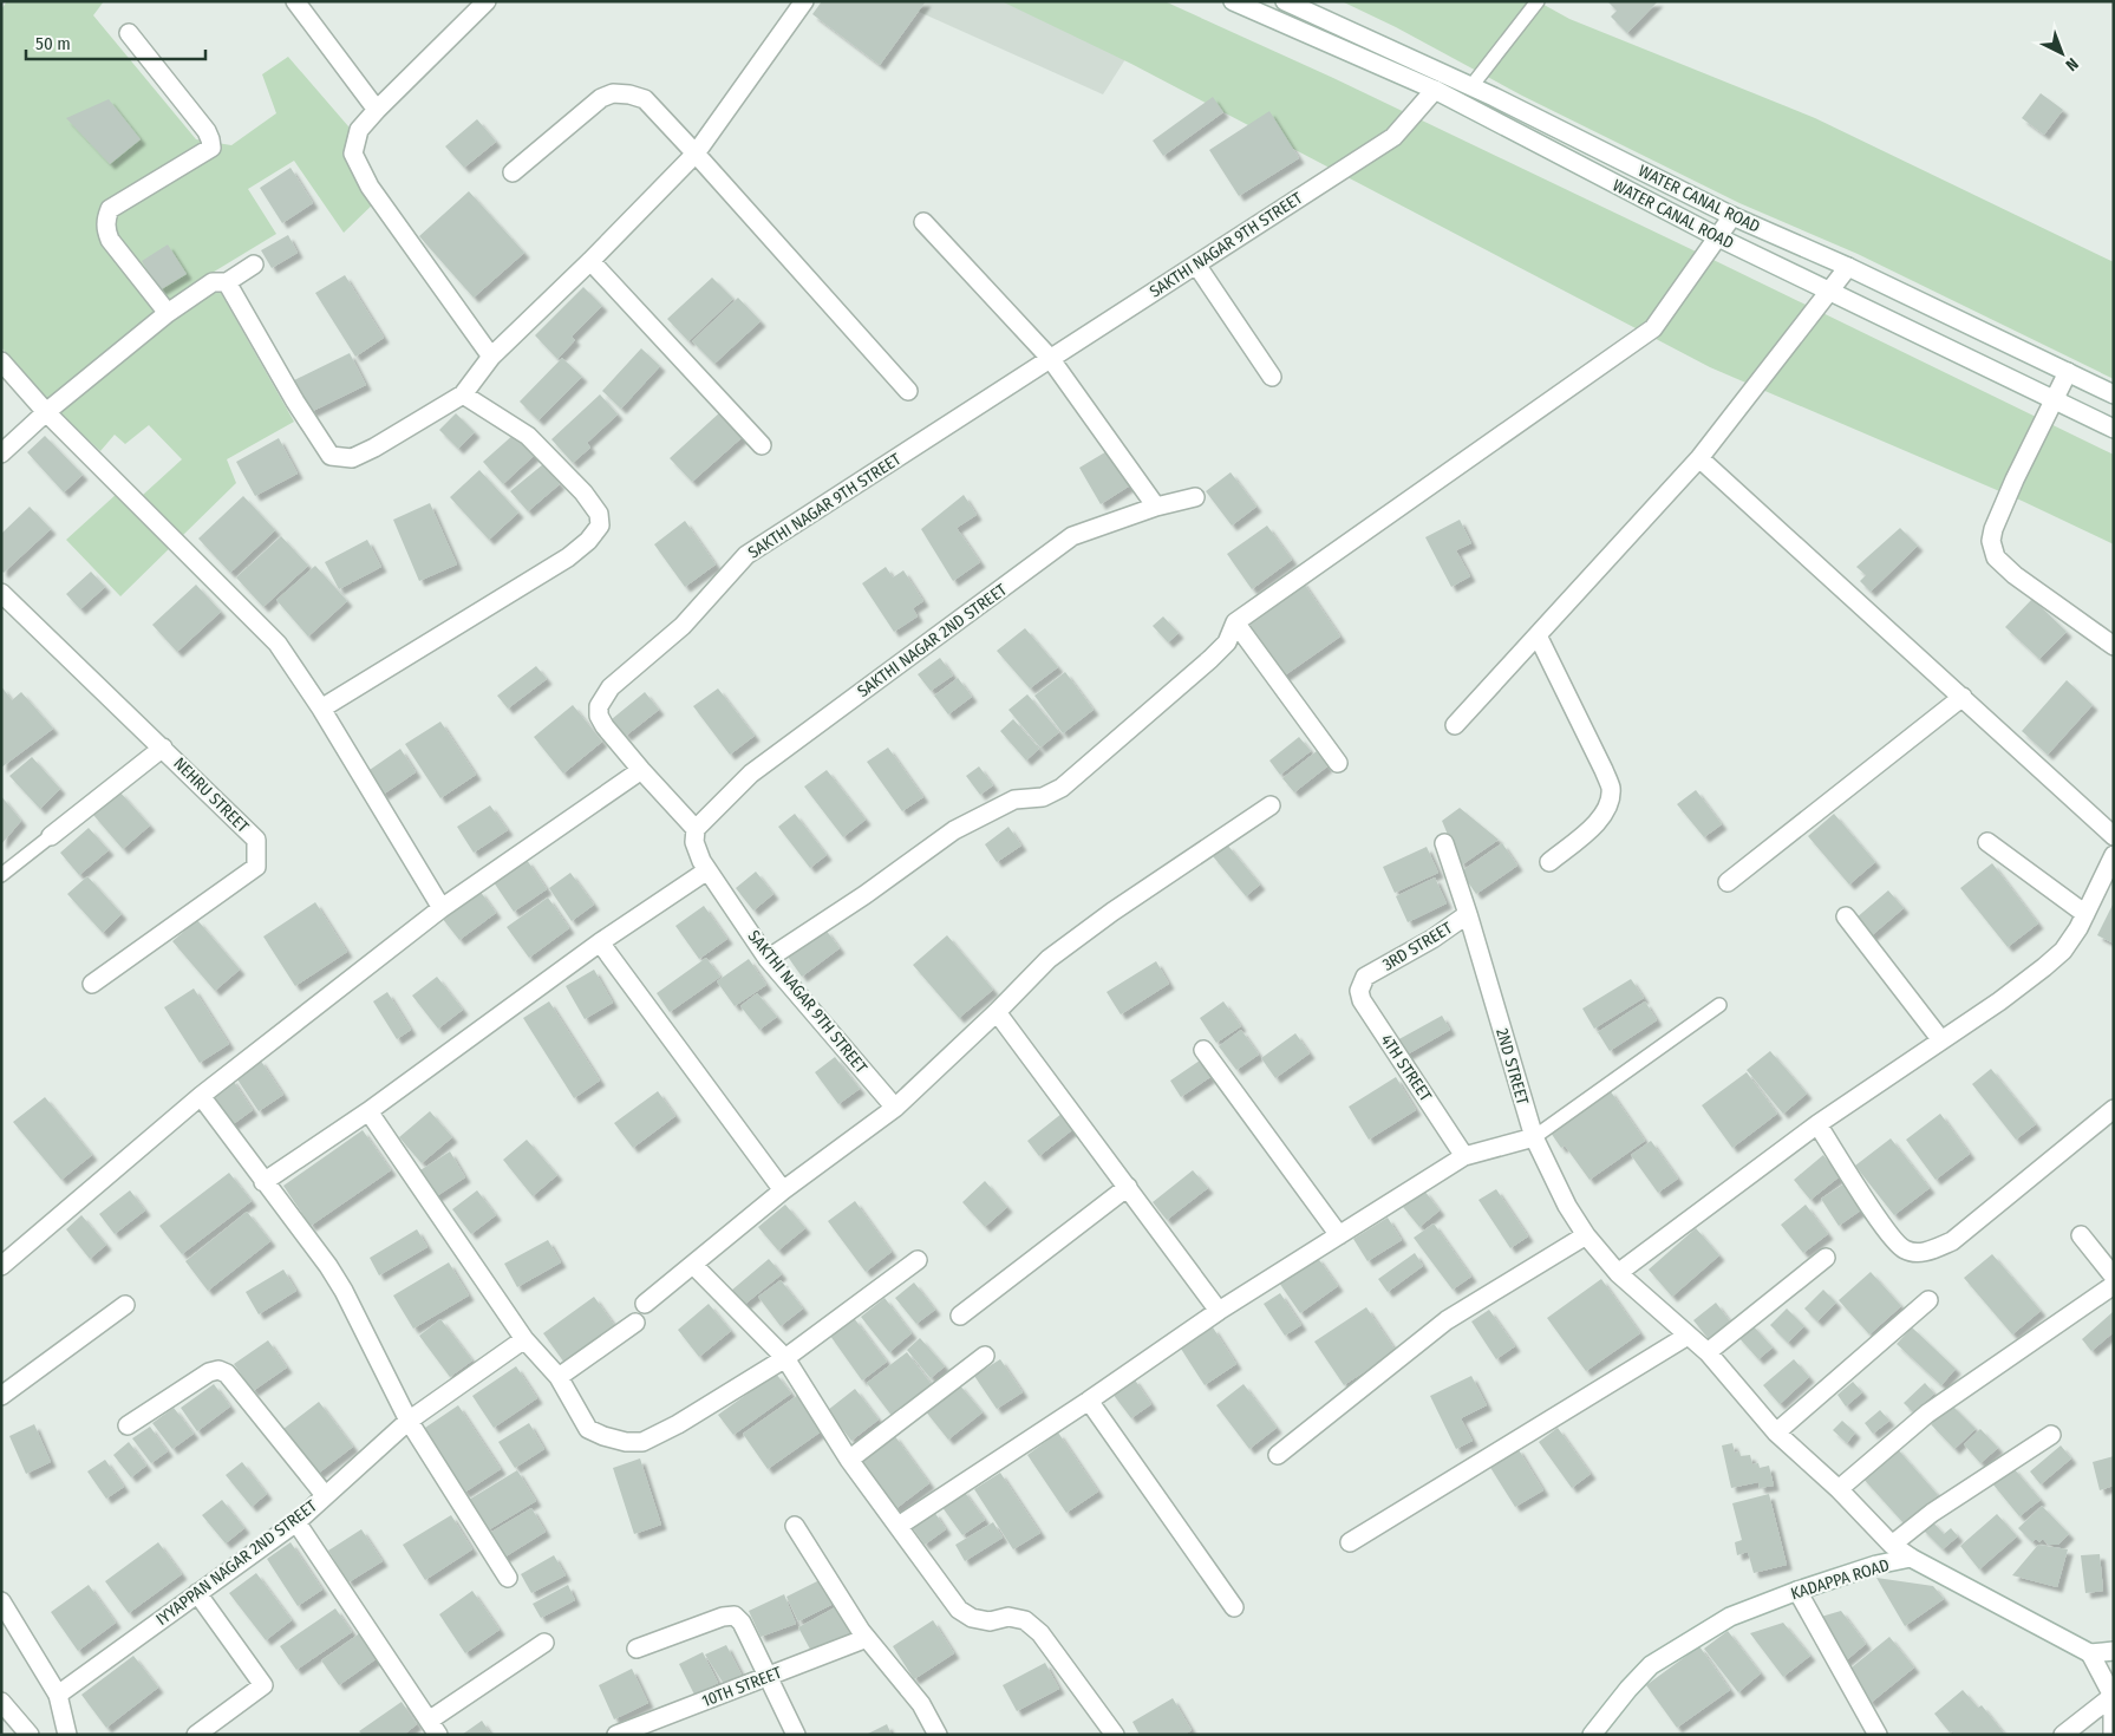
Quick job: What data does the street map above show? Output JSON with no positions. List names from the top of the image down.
{
  "streets": {
    "street": [
      "WATER CANAL ROAD",
      "SAKTHI NAGAR 9TH STREET",
      "SAKTHI NAGAR 2ND STREET",
      "NEHRU STREET",
      "3RD STREET",
      "2ND STREET",
      "4TH STREET",
      "IYYAPPAN NAGAR 2ND STREET",
      "KADAPPA ROAD",
      "10TH STREET"
    ]
  },
  "crossings": [
    ["WATER CANAL ROAD", "SAKTHI NAGAR 9TH STREET"],
    ["SAKTHI NAGAR 9TH STREET", "SAKTHI NAGAR 2ND STREET"],
    ["3RD STREET", "2ND STREET"],
    ["3RD STREET", "4TH STREET"],
    ["2ND STREET", "KADAPPA ROAD"]
  ],
  "scale_bar": "50 m",
  "north": "bottom right"
}
